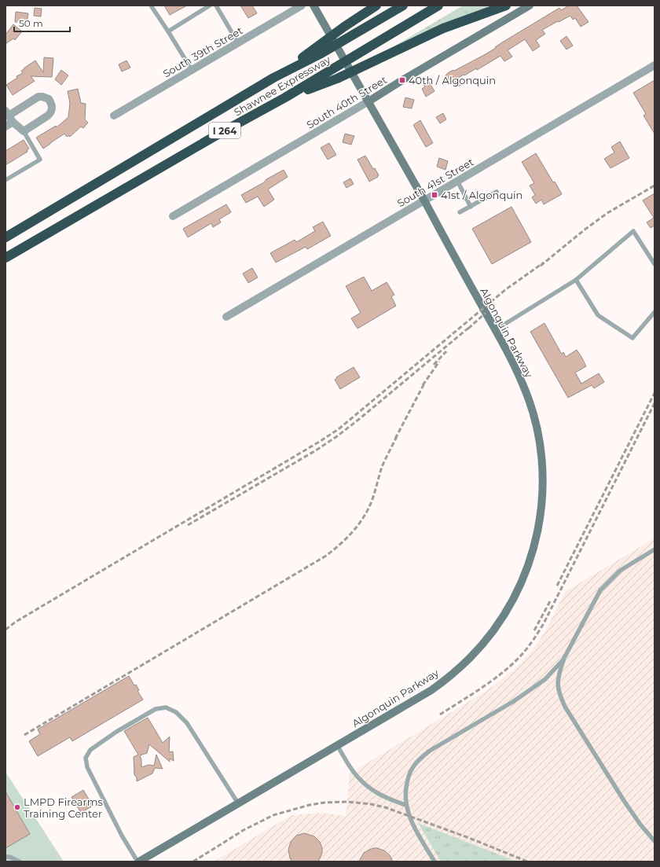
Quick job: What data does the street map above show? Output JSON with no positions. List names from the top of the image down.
{
  "streets": {
    "highway": ["Shawnee Expressway", "I 264"],
    "street": [
      "South 39th Street",
      "South 40th Street",
      "South 41st Street",
      "Algonquin Parkway"
    ]
  },
  "crossings": [
    ["South 40th Street", "Algonquin Parkway"],
    ["South 41st Street", "Algonquin Parkway"]
  ],
  "places": {
    "transit": ["40th / Algonquin", "41st / Algonquin"],
    "other": ["LMPD Firearms Training Center"]
  },
  "scale_bar": "50 m"
}
